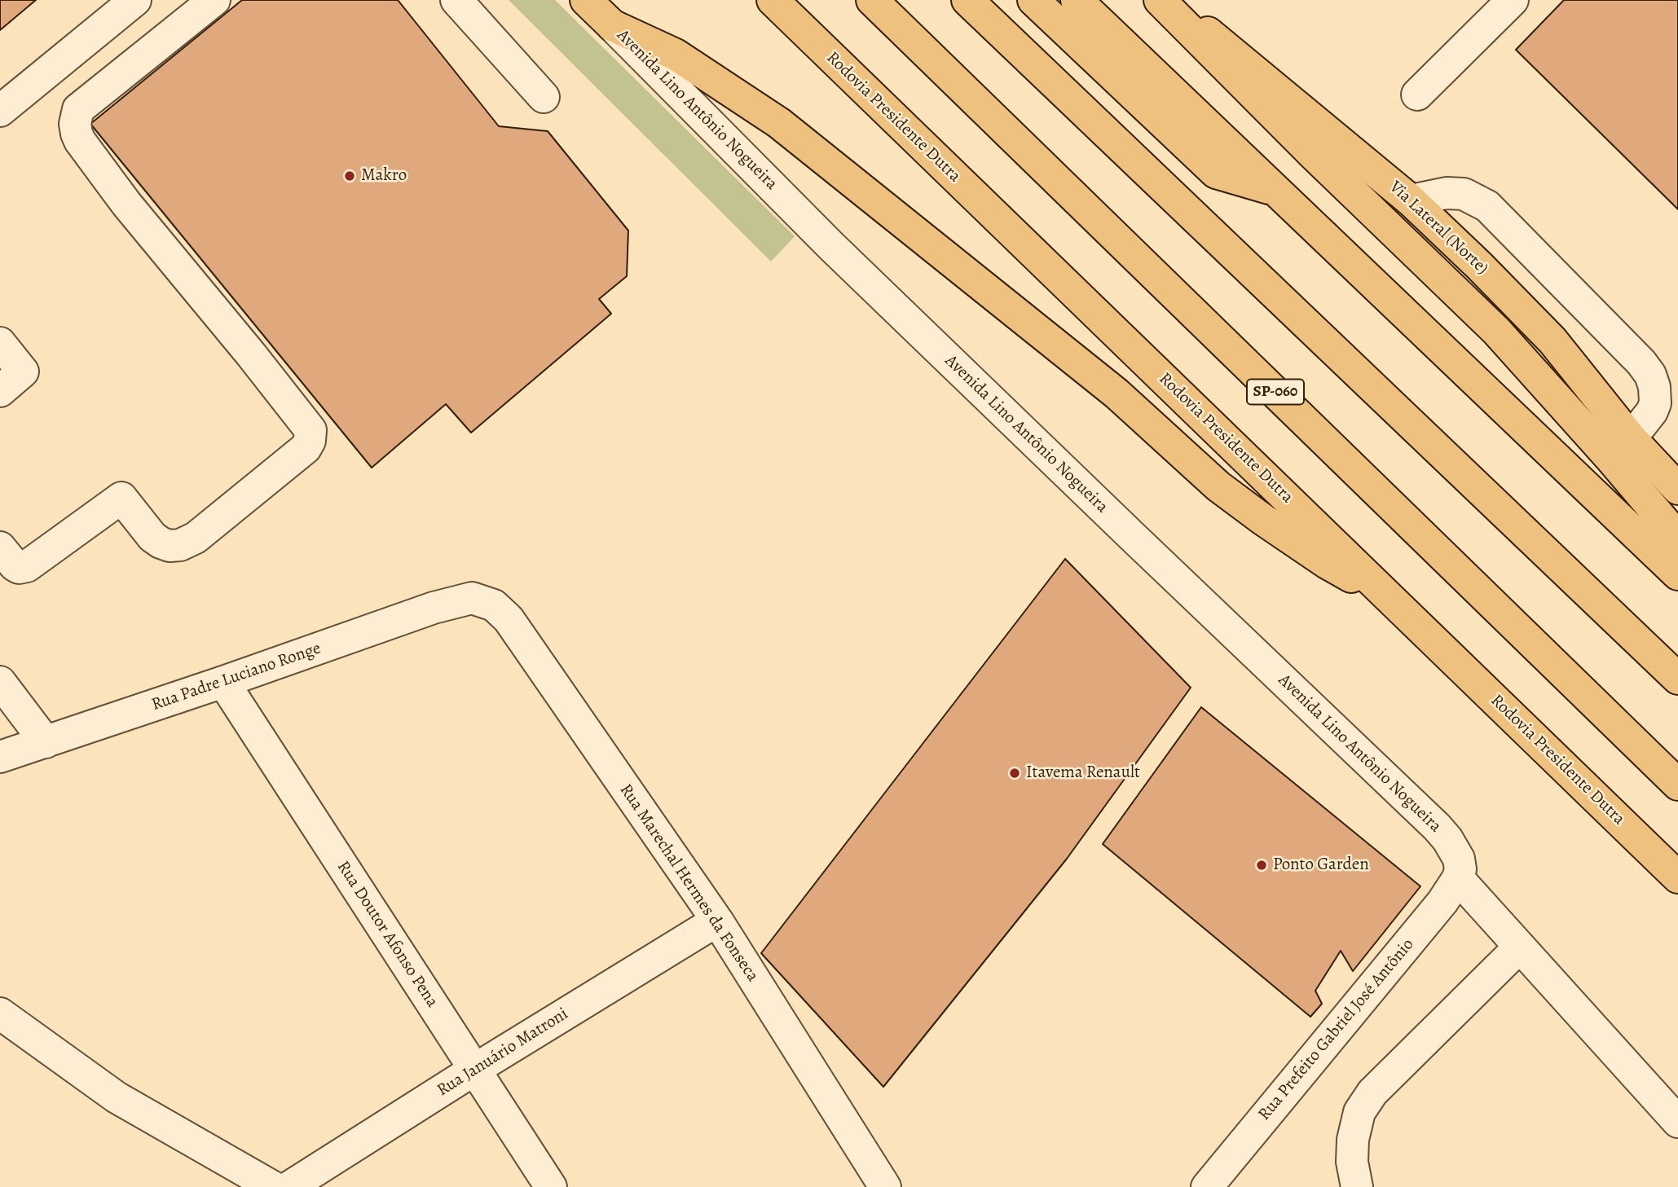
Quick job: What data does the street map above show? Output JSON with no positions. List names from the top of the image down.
{
  "streets": {
    "main road": [
      "Avenida Lino Antônio Nogueira",
      "Rodovia Presidente Dutra",
      "Via Lateral (Norte)",
      "SP-060"
    ],
    "street": [
      "Rua Padre Luciano Ronge",
      "Rua Marechal Hermes da Fonseca",
      "Rua Doutor Afonso Pena",
      "Rua Prefeito Gabriel José Antônio",
      "Rua Januário Matroni"
    ]
  },
  "crossings": [
    ["Avenida Lino Antônio Nogueira", "Rua Prefeito Gabriel José Antônio"],
    ["Rua Padre Luciano Ronge", "Rua Marechal Hermes da Fonseca"],
    ["Rua Padre Luciano Ronge", "Rua Doutor Afonso Pena"],
    ["Rua Marechal Hermes da Fonseca", "Rua Januário Matroni"],
    ["Rua Doutor Afonso Pena", "Rua Januário Matroni"]
  ],
  "places": ["Makro", "Itavema Renault", "Ponto Garden"]
}
